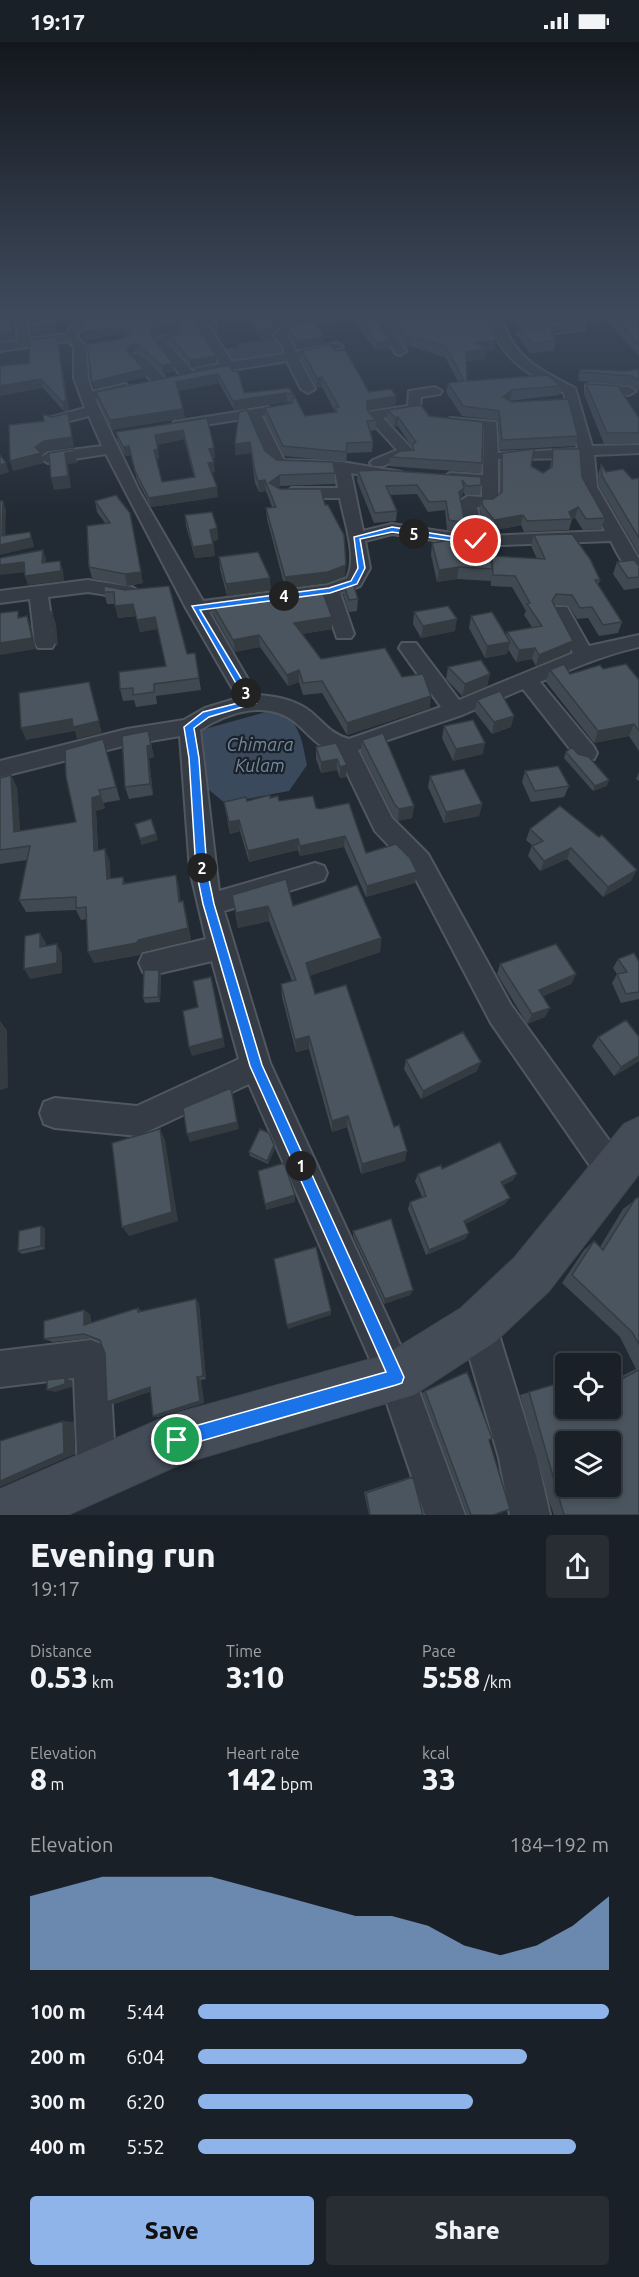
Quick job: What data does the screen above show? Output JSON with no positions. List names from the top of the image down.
{
  "water": ["Chimara Kulam"],
  "page": {
    "status": "19:17",
    "pins": [
      "5",
      "4",
      "3",
      "2",
      "1"
    ],
    "heading": ["Evening run", "19:17"],
    "stats": [
      ["Distance", "0.53 km"],
      ["Time", "3:10"],
      ["Pace", "5:58 /km"],
      ["Elevation", "8 m"],
      ["Heart rate", "142 bpm"],
      ["kcal", "33"]
    ],
    "chart": ["Elevation", "184–192 m"],
    "list": [
      {
        "name": "100 m",
        "note": "5:44"
      },
      {
        "name": "200 m",
        "note": "6:04"
      },
      {
        "name": "300 m",
        "note": "6:20"
      },
      {
        "name": "400 m",
        "note": "5:52"
      }
    ],
    "buttons": ["Save", "Share"]
  }
}
